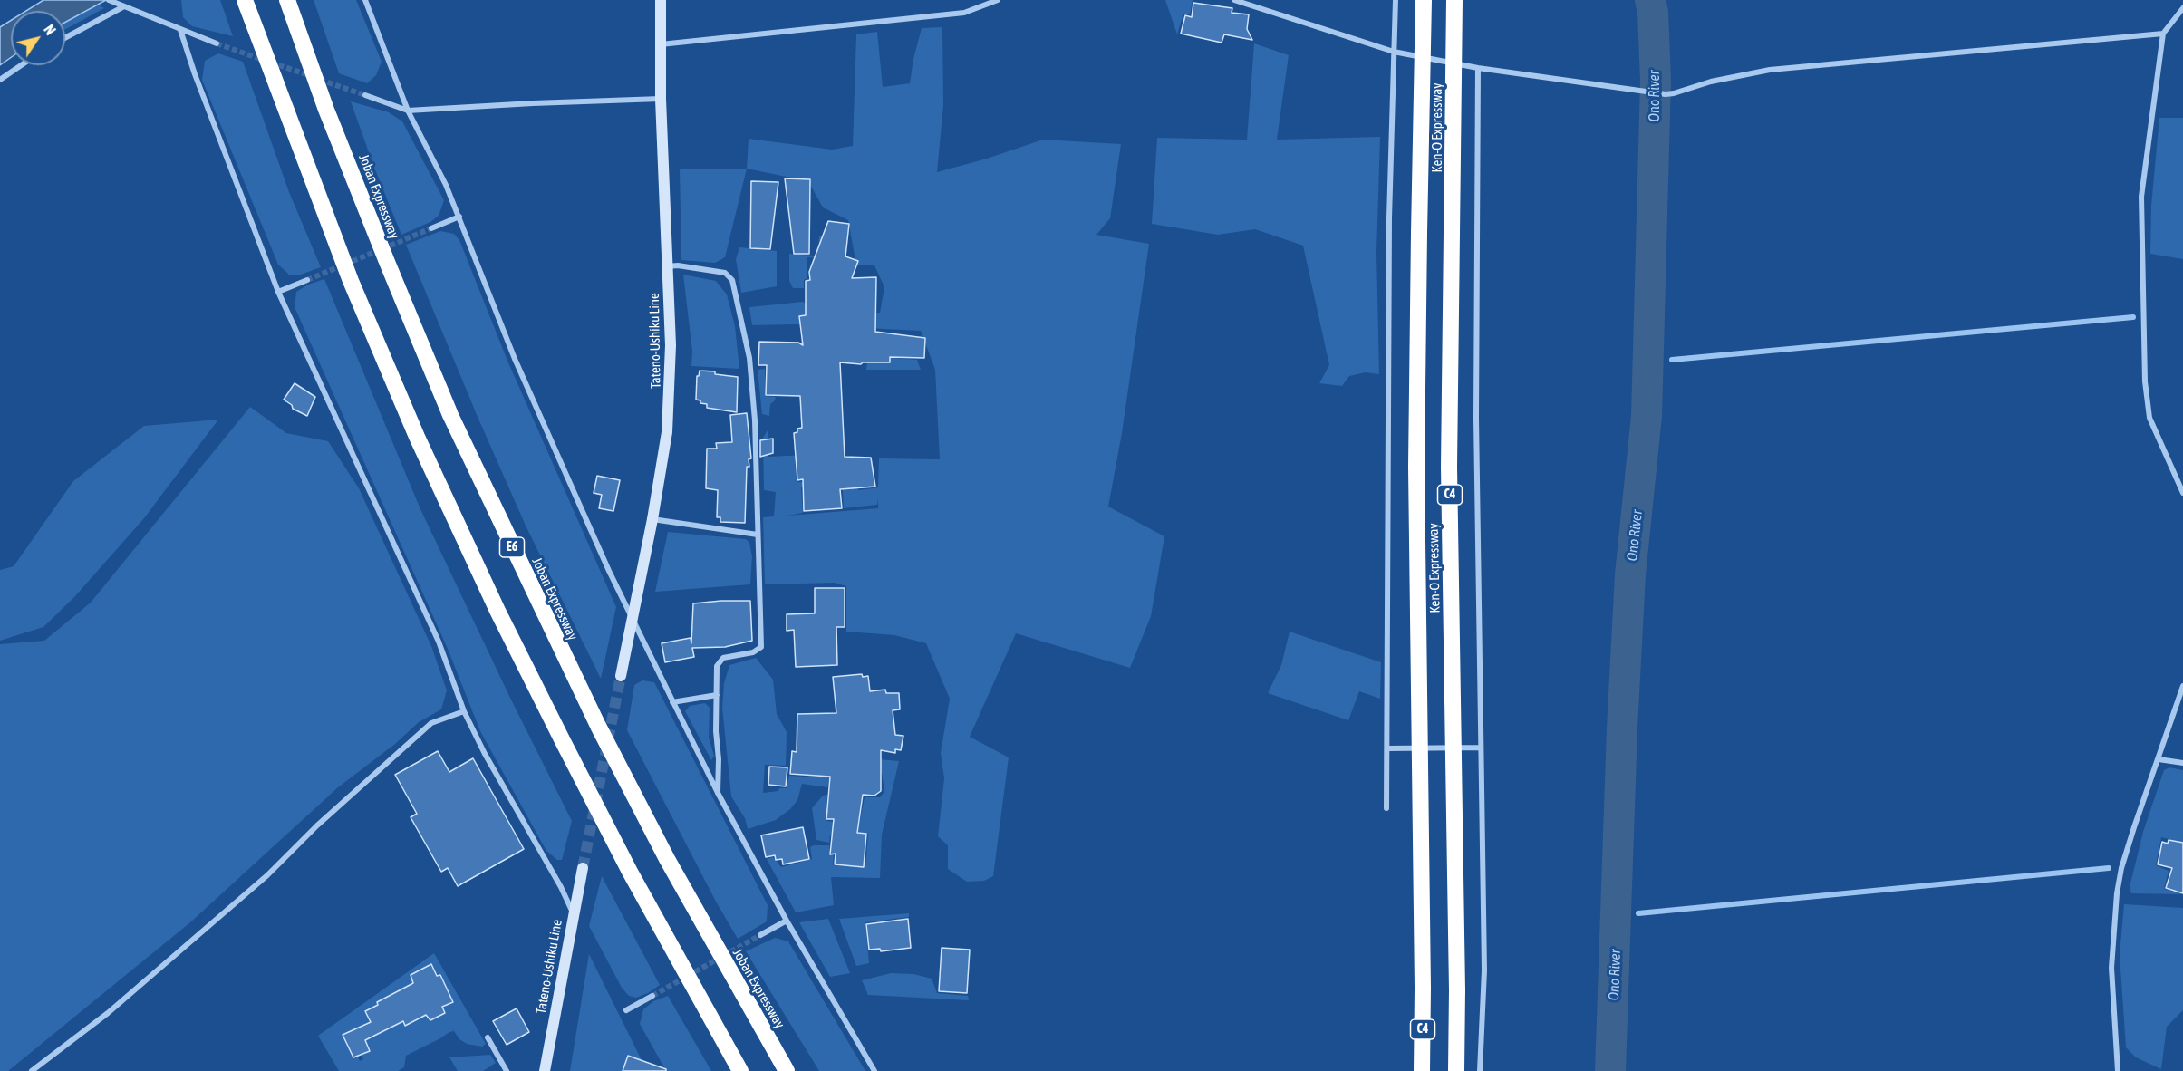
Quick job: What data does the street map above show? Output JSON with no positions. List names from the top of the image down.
{
  "streets": {
    "highway": [
      "Ken-O Expressway",
      "Joban Expressway",
      "C4",
      "E6"
    ],
    "main road": ["Tateno-Ushiku Line"]
  },
  "water": ["Ono River"],
  "north": "top right"
}
